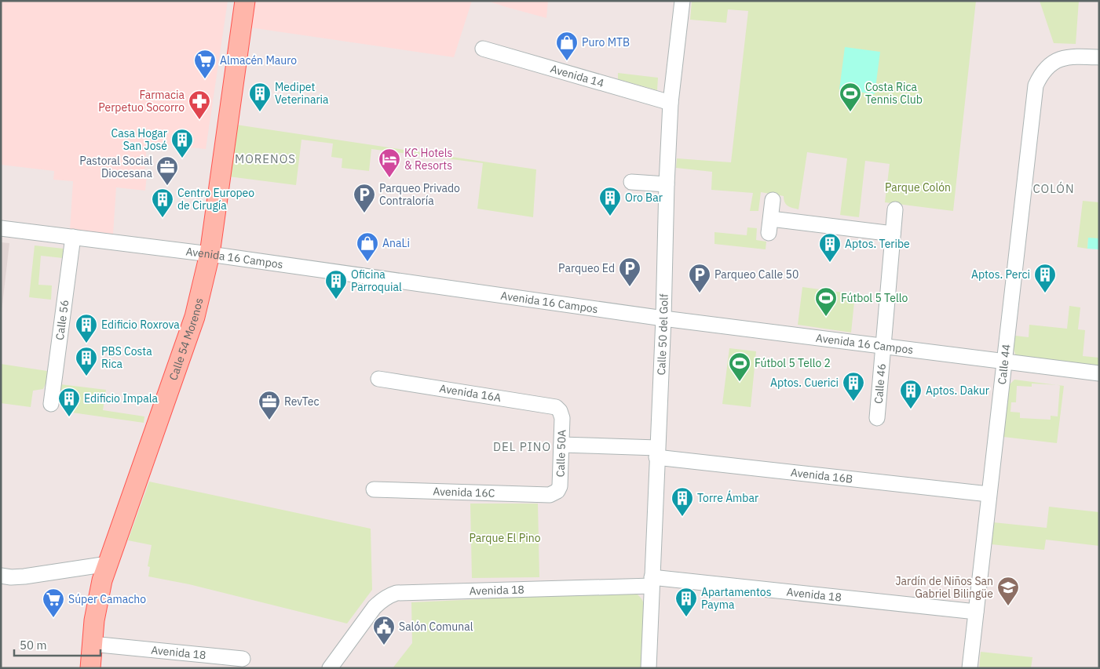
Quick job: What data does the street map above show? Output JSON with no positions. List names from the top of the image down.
{
  "streets": {
    "main road": ["Calle 54 Morenos"],
    "street": [
      "Avenida 14",
      "Avenida 16 Campos",
      "Calle 56",
      "Calle 50 del Golf",
      "Calle 44",
      "Calle 46",
      "Avenida 16A",
      "Calle 50A",
      "Avenida 16B",
      "Avenida 16C",
      "Avenida 18"
    ]
  },
  "crossings": [
    ["Avenida 14", "Calle 50 del Golf"],
    ["Avenida 16 Campos", "Calle 56"],
    ["Avenida 16 Campos", "Calle 50 del Golf"],
    ["Avenida 16 Campos", "Calle 54 Morenos"],
    ["Avenida 16 Campos", "Calle 44"],
    ["Avenida 16 Campos", "Calle 46"],
    ["Calle 50 del Golf", "Avenida 16B"],
    ["Calle 50 del Golf", "Avenida 18"],
    ["Calle 54 Morenos", "Avenida 18"],
    ["Calle 44", "Avenida 16B"],
    ["Calle 44", "Avenida 18"],
    ["Avenida 16A", "Calle 50A"],
    ["Calle 50A", "Avenida 16B"],
    ["Calle 50A", "Avenida 16C"]
  ],
  "districts": ["MORENOS", "COLÓN", "DEL PINO"],
  "parks": ["Parque Colón", "Parque El Pino"],
  "places": {
    "shop": ["Puro MTB", "AnaLi"],
    "supermarket": ["Almacén Mauro", "Súper Camacho"],
    "building": [
      "Medipet Veterinaria",
      "Casa Hogar San José",
      "Oro Bar",
      "Centro Europeo de Cirugía",
      "Aptos. Teribe",
      "Aptos. Perci",
      "Oficina Parroquial",
      "Edificio Roxrova",
      "PBS Costa Rica",
      "Aptos. Cuerici",
      "Aptos. Dakur",
      "Edificio Impala",
      "Torre Ámbar",
      "Apartamentos Payma"
    ],
    "sports": ["Costa Rica Tennis Club", "Fútbol 5 Tello", "Fútbol 5 Tello 2"],
    "pharmacy": ["Farmacia Perpetuo Socorro"],
    "hotel": ["KC Hotels & Resorts"],
    "office": ["Pastoral Social Diocesana", "RevTec"],
    "parking": ["Parqueo Privado Contraloría", "Parqueo Ed", "Parqueo Calle 50"],
    "school or university": ["Jardín de Niños San Gabriel Bilingüe"],
    "public building": ["Salón Comunal"]
  },
  "scale_bar": "50 m"
}
